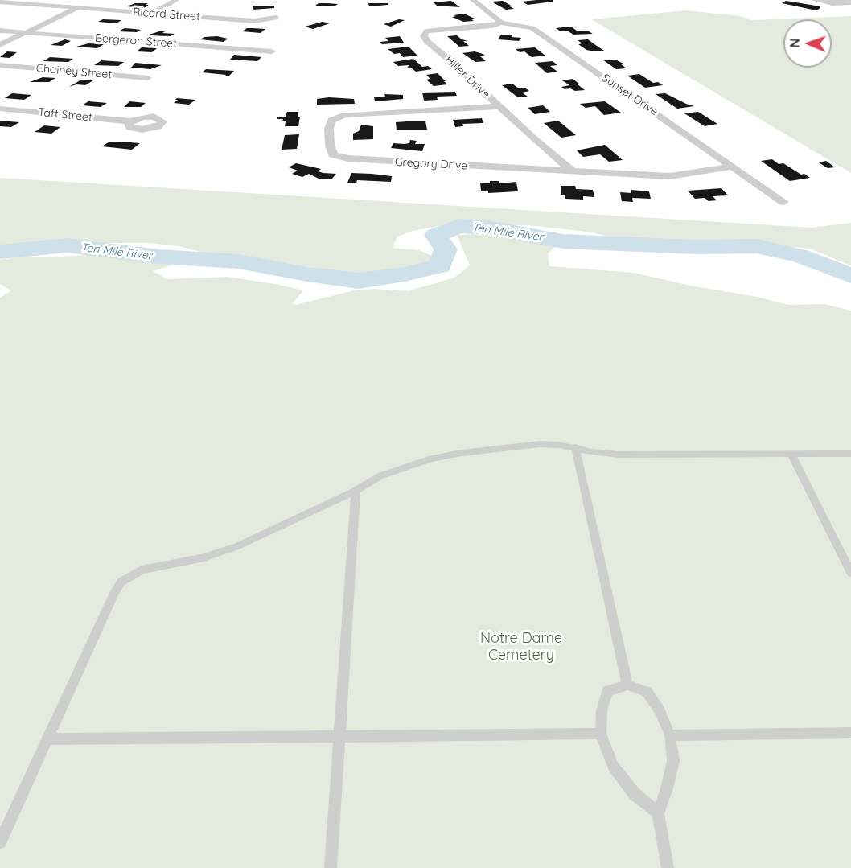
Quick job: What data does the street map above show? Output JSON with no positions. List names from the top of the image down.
{
  "streets": {
    "street": [
      "Ricard Street",
      "Bergeron Street",
      "Chainey Street",
      "Hiller Drive",
      "Sunset Drive",
      "Taft Street",
      "Gregory Drive"
    ]
  },
  "crossings": [
    ["Hiller Drive", "Sunset Drive"],
    ["Hiller Drive", "Gregory Drive"],
    ["Sunset Drive", "Gregory Drive"]
  ],
  "water": ["Ten Mile River"],
  "parks": ["Notre Dame Cemetery"],
  "north": "left"
}
